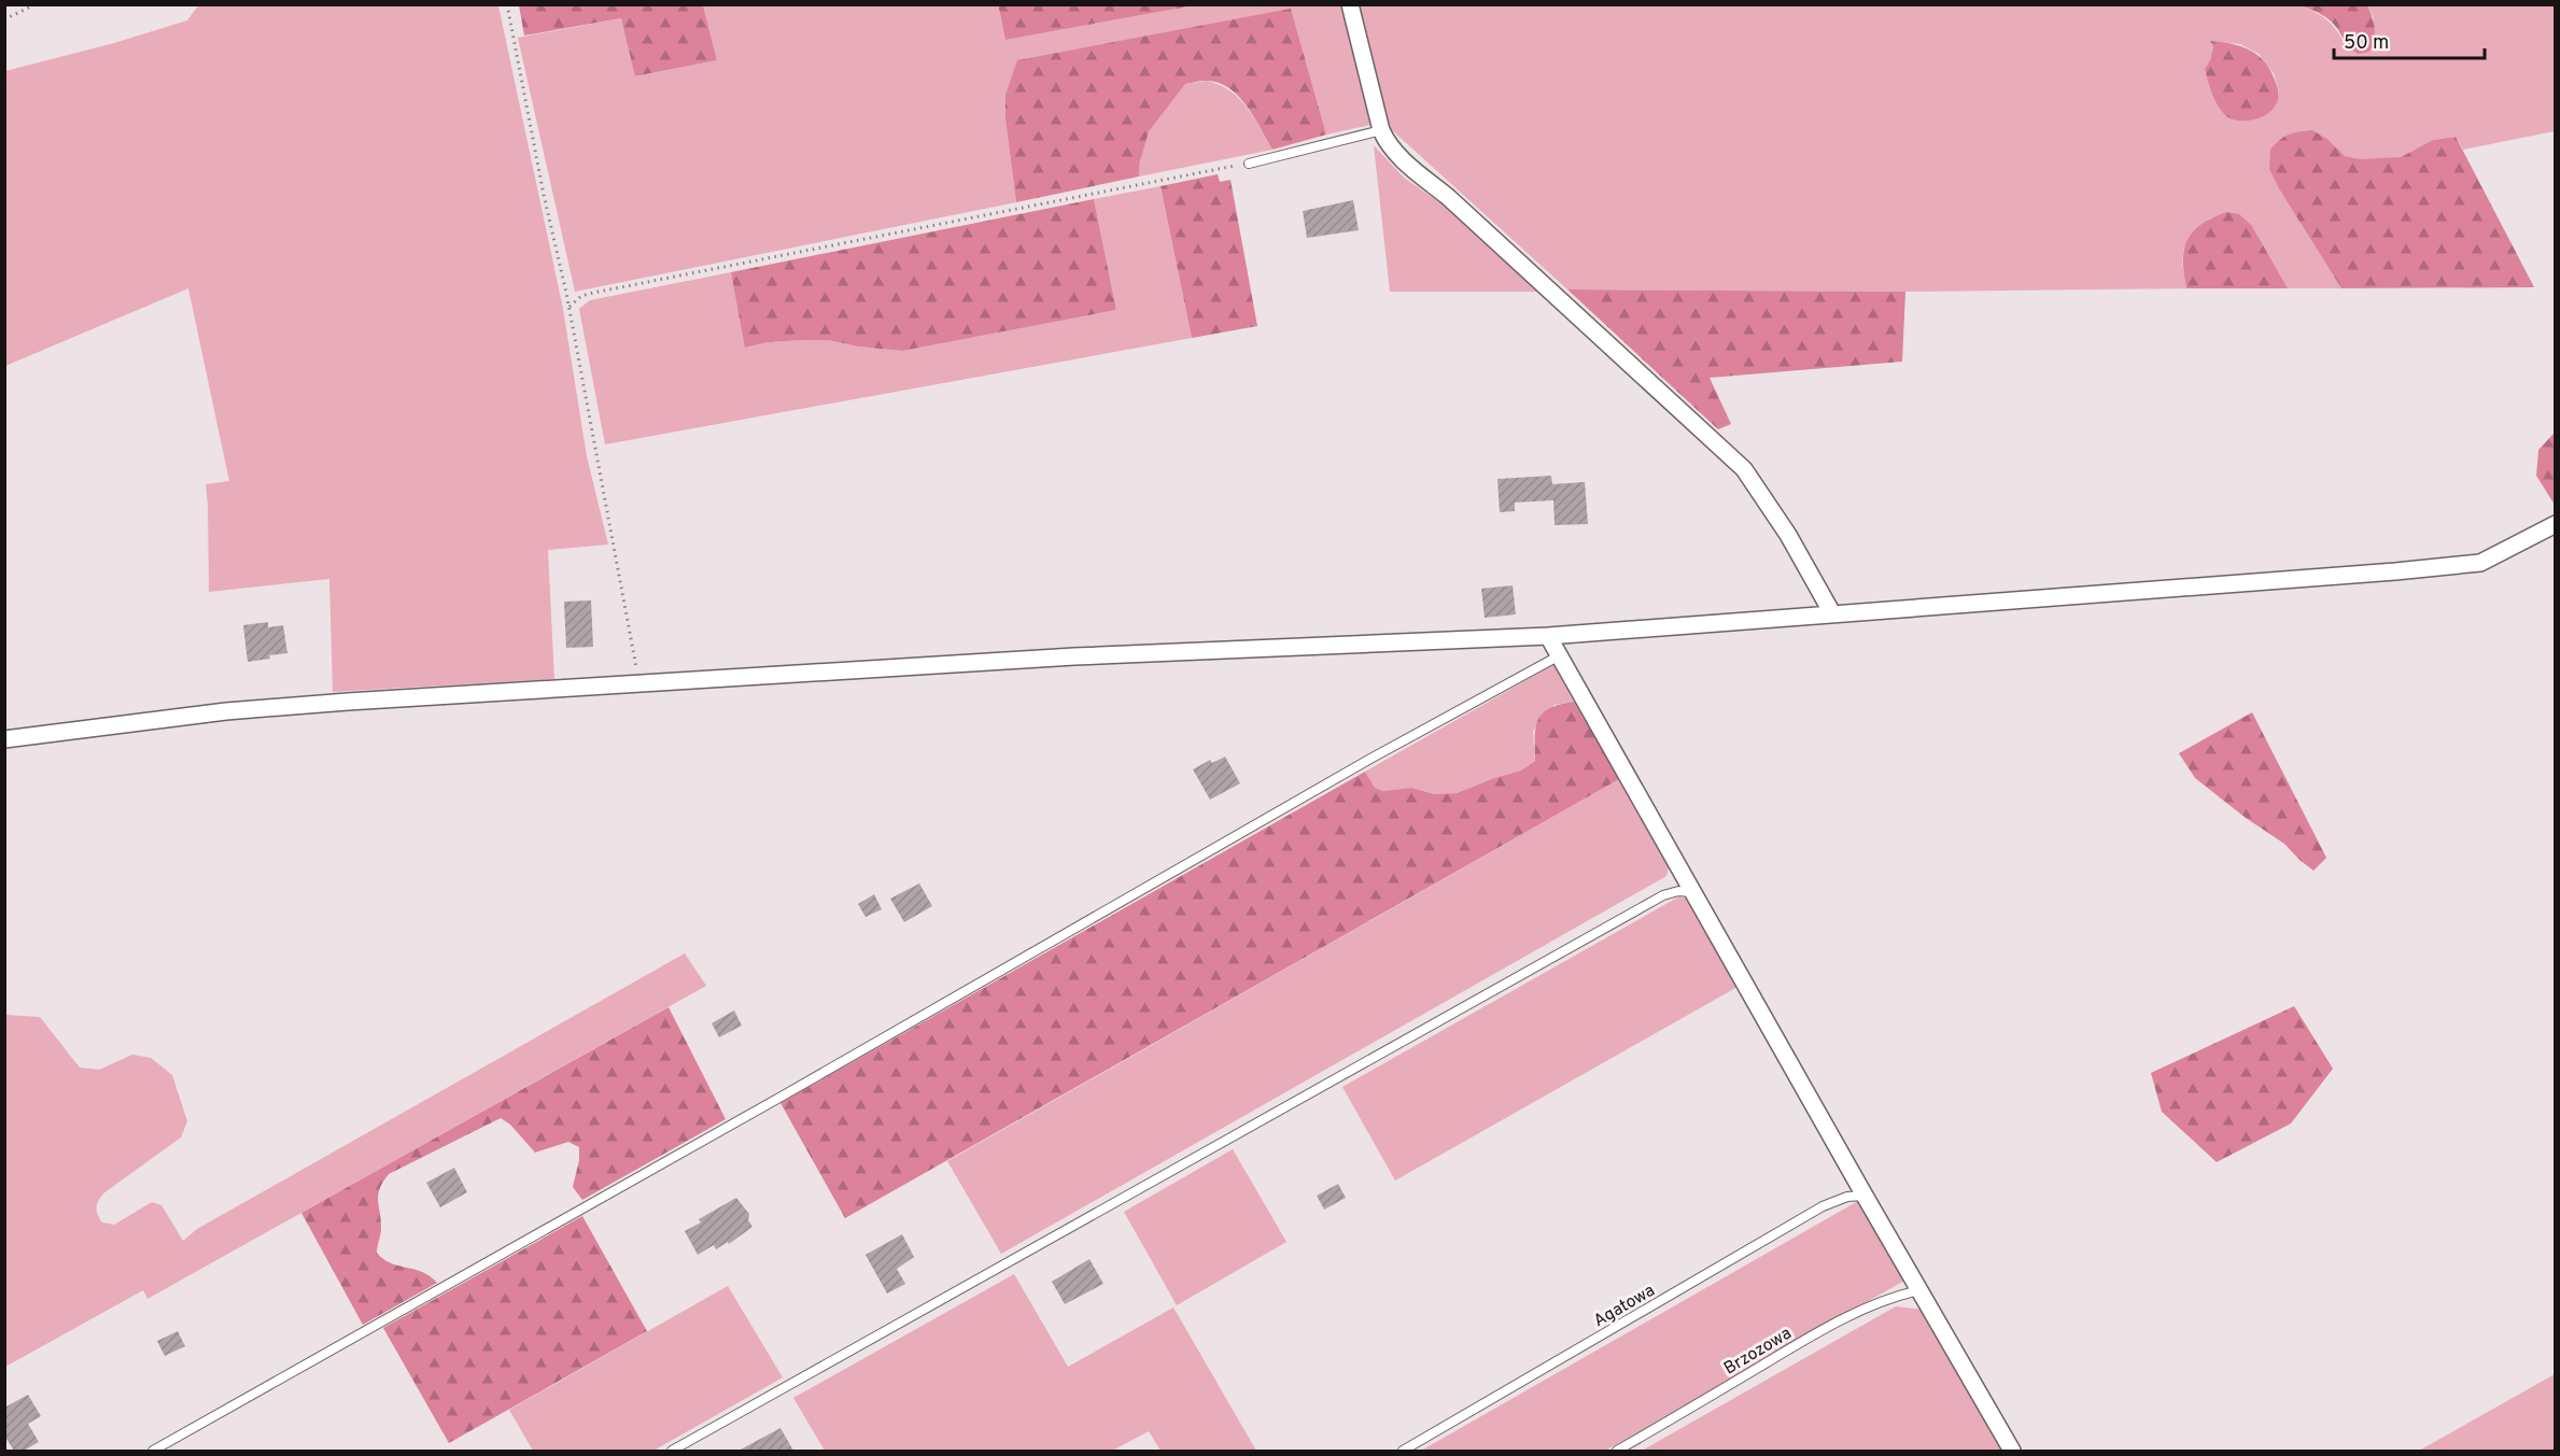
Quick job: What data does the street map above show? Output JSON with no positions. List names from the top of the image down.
{
  "streets": {
    "lane": ["Agatowa", "Brzozowa"]
  },
  "scale_bar": "50 m"
}
